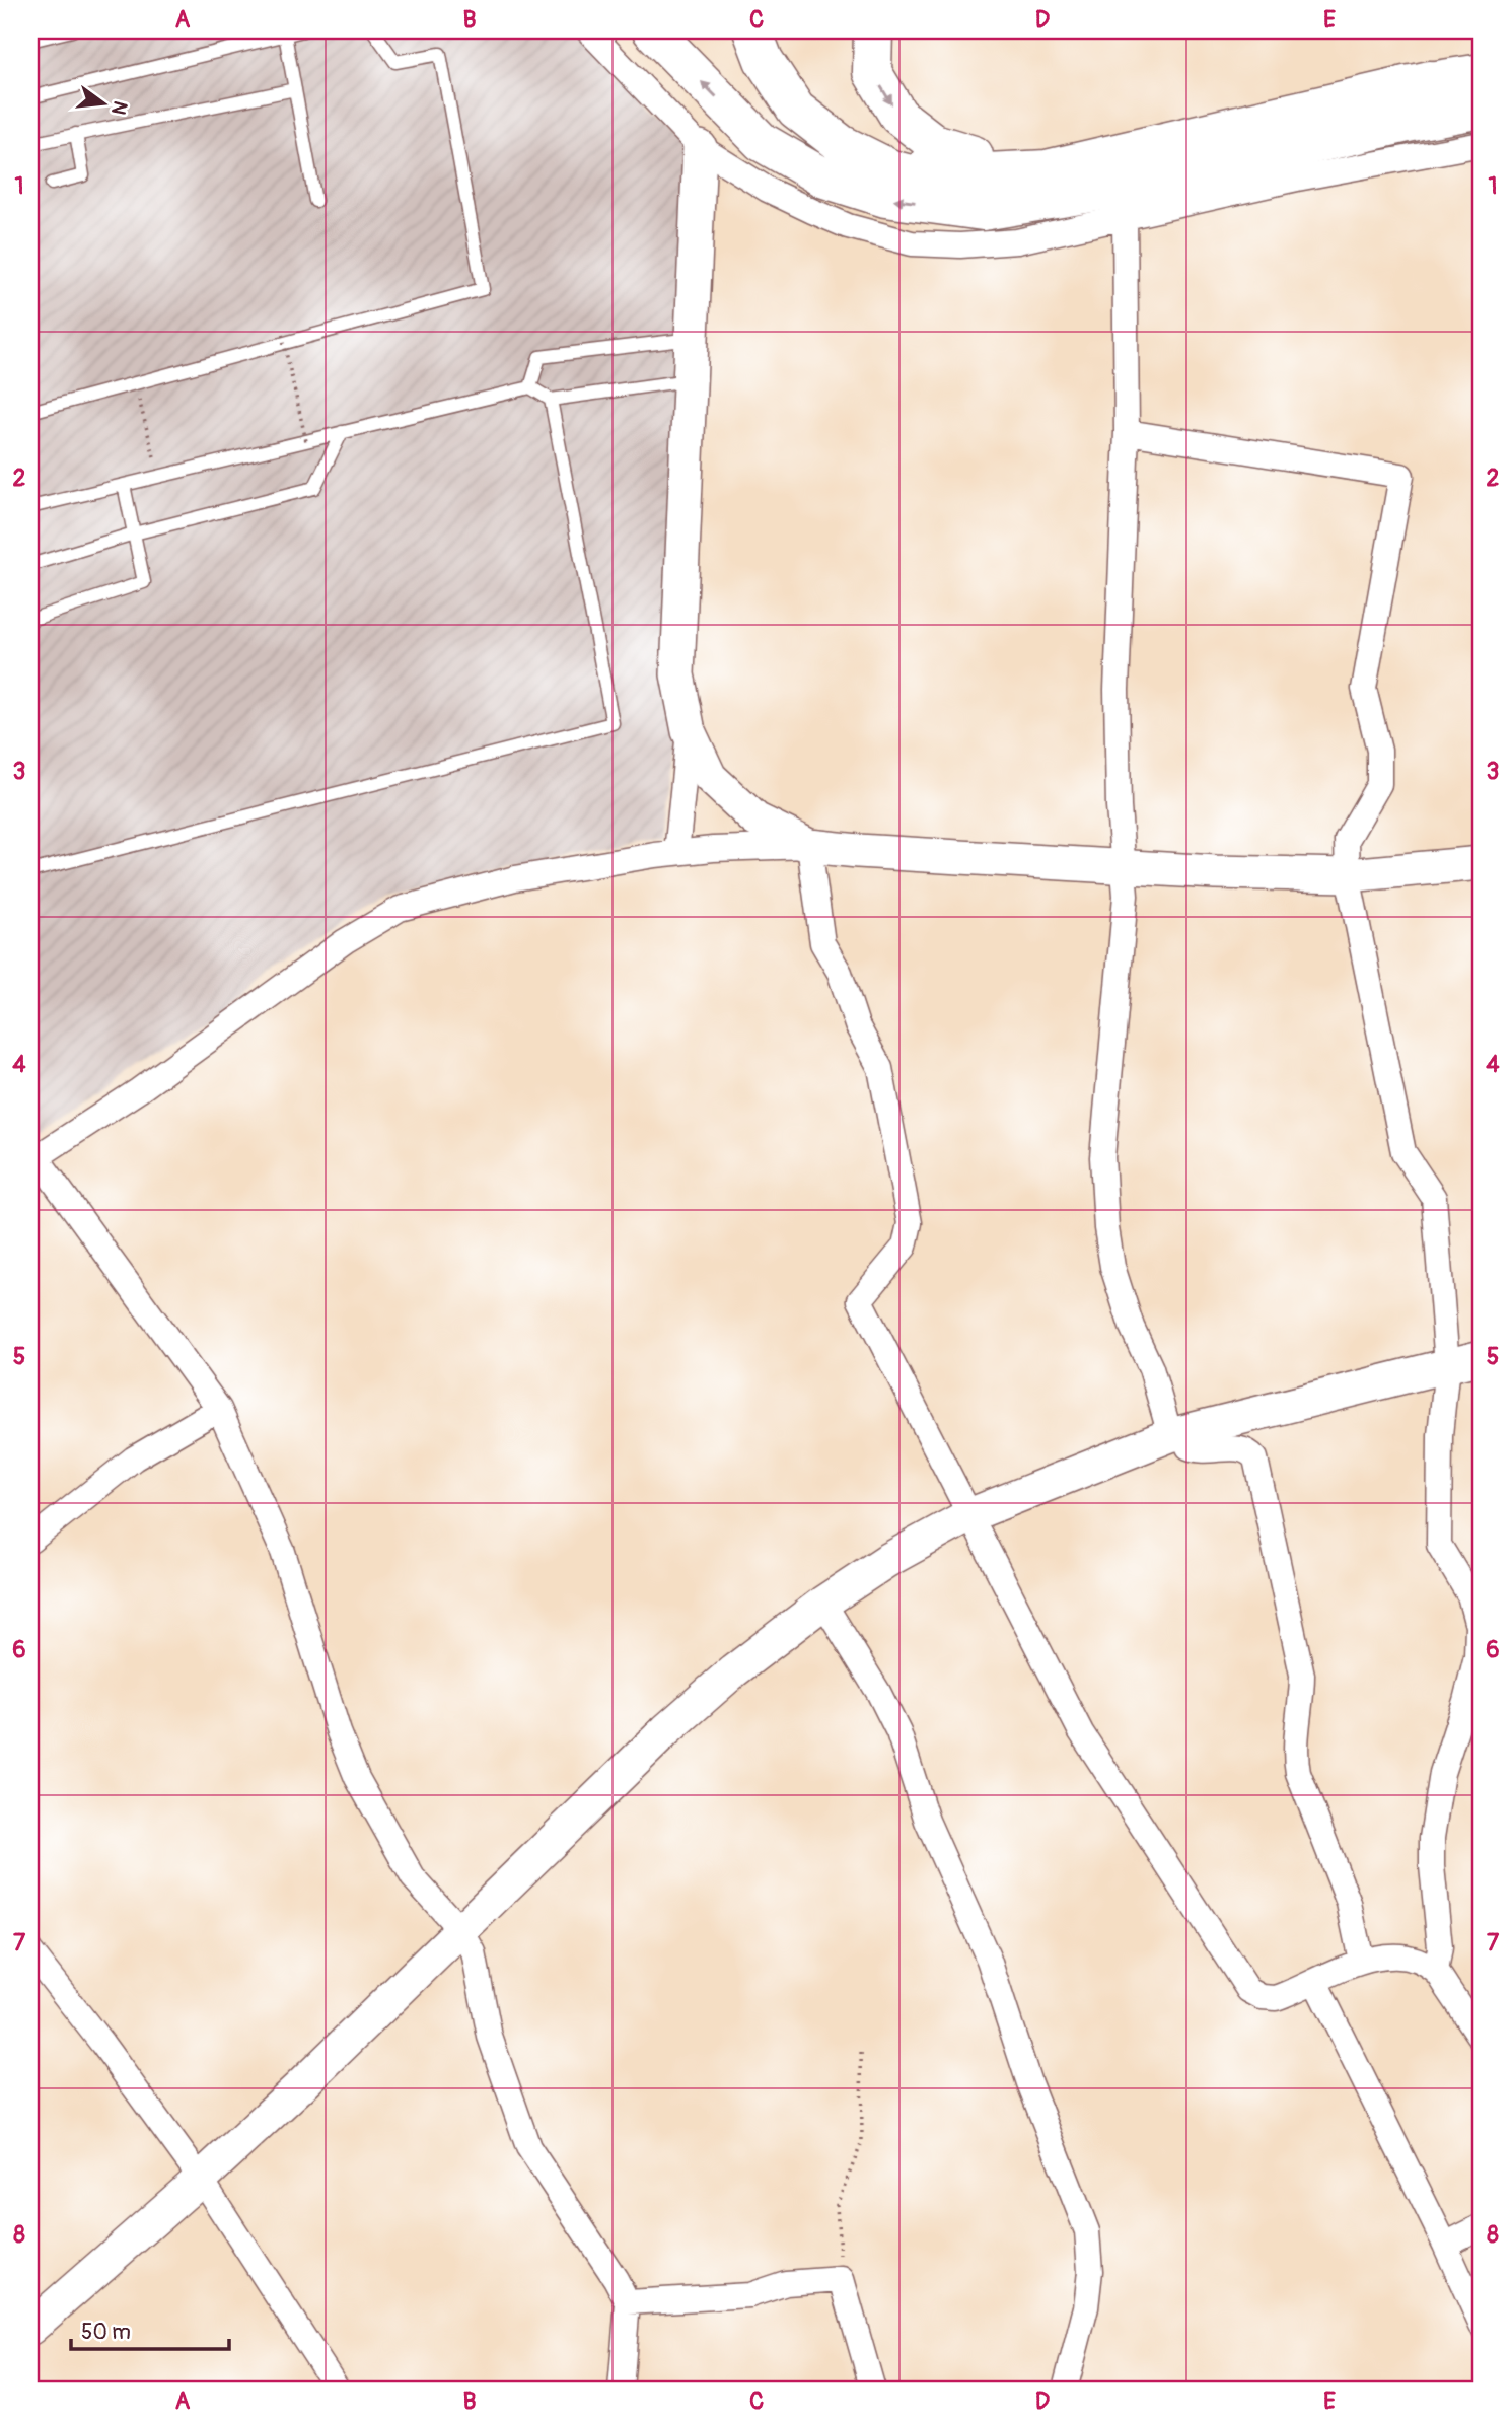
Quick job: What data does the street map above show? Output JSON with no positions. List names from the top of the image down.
{
  "scale_bar": "50 m",
  "north": "right",
  "grid": {
    "columns": [
      "A",
      "B",
      "C",
      "D",
      "E"
    ],
    "rows": [
      "1",
      "2",
      "3",
      "4",
      "5",
      "6",
      "7",
      "8"
    ]
  }
}
